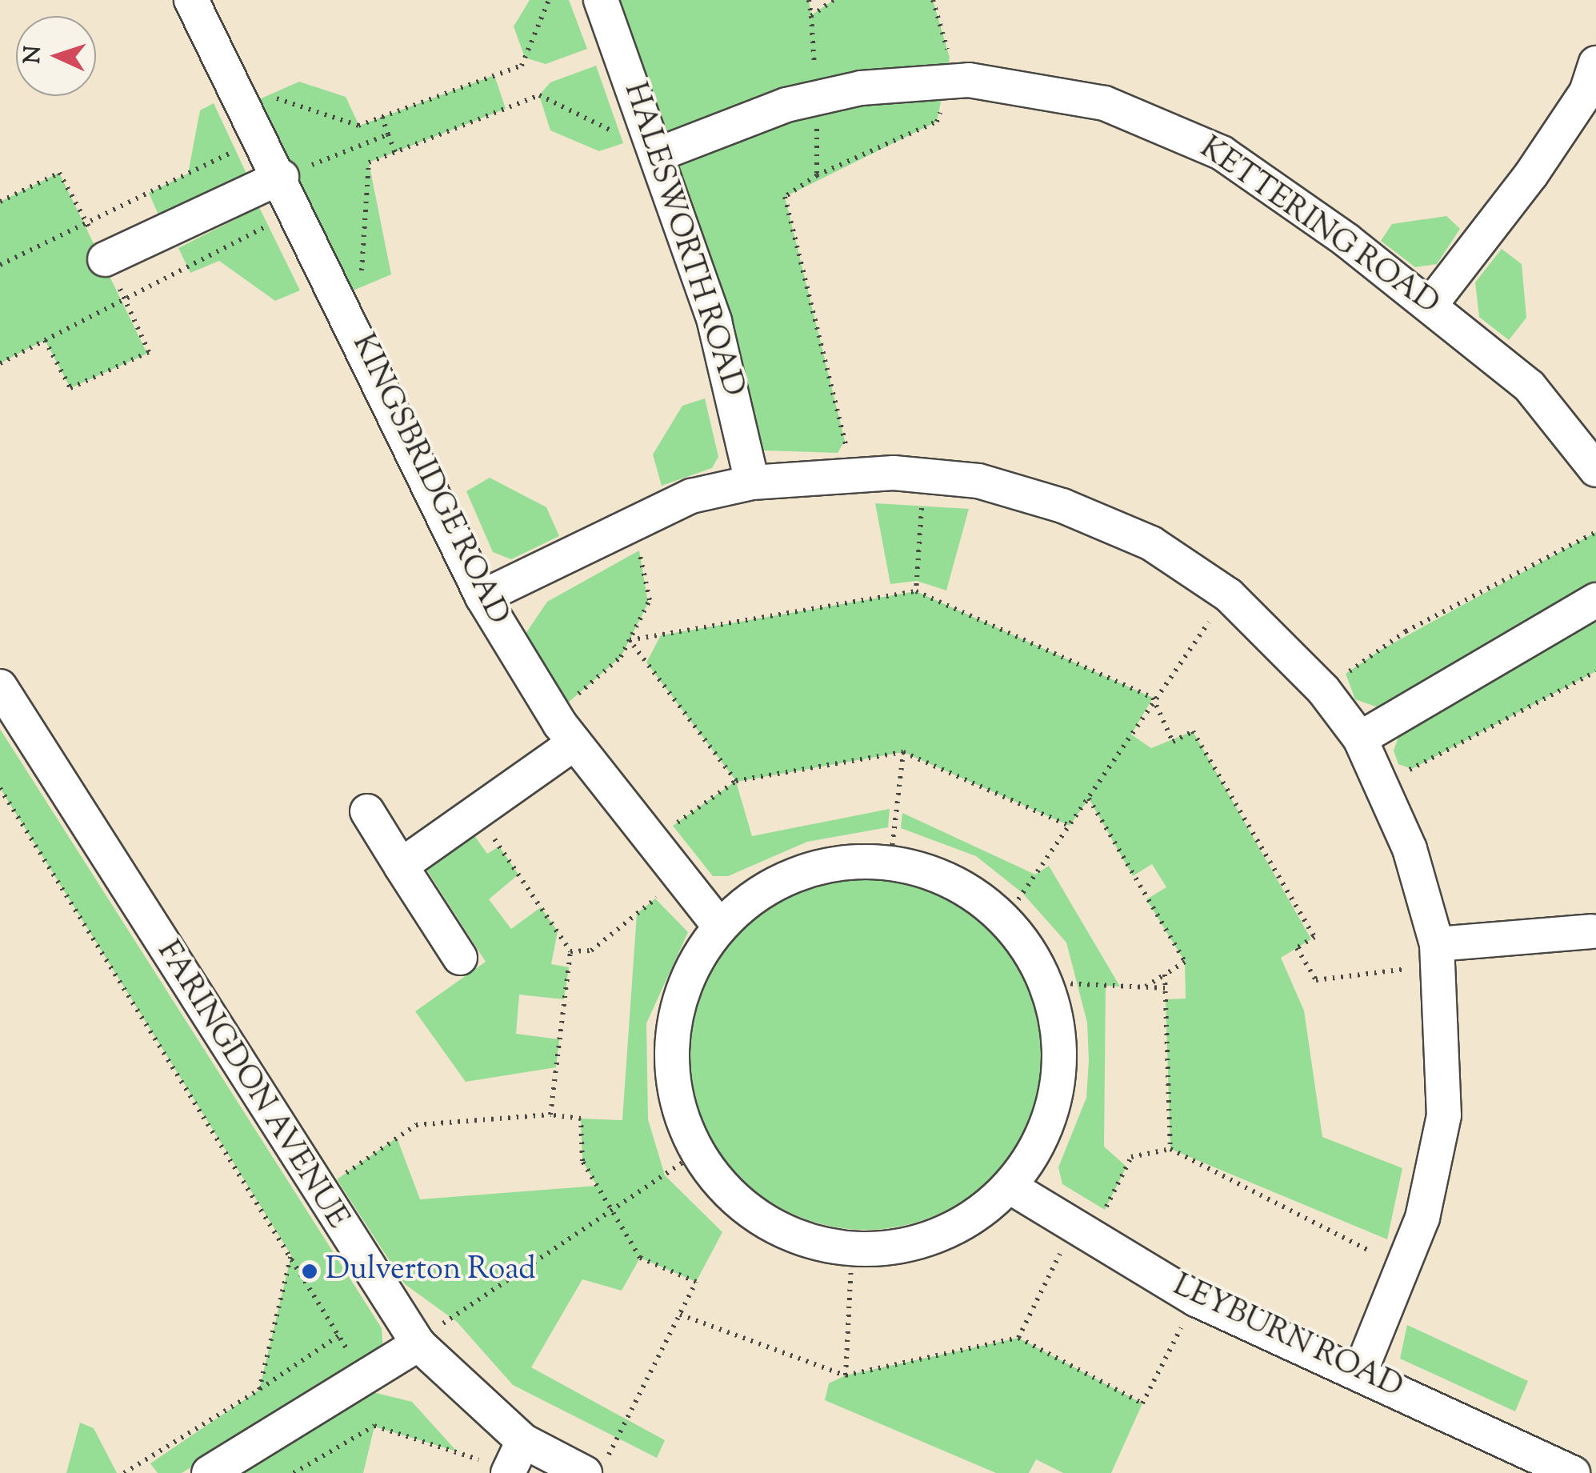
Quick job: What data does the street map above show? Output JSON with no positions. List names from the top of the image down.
{
  "streets": {
    "street": [
      "KETTERING ROAD",
      "HALESWORTH ROAD",
      "KINGSBRIDGE ROAD",
      "FARINGDON AVENUE",
      "LEYBURN ROAD"
    ]
  },
  "crossings": [
    ["KETTERING ROAD", "HALESWORTH ROAD"]
  ],
  "places": ["Dulverton Road"],
  "north": "left"
}
